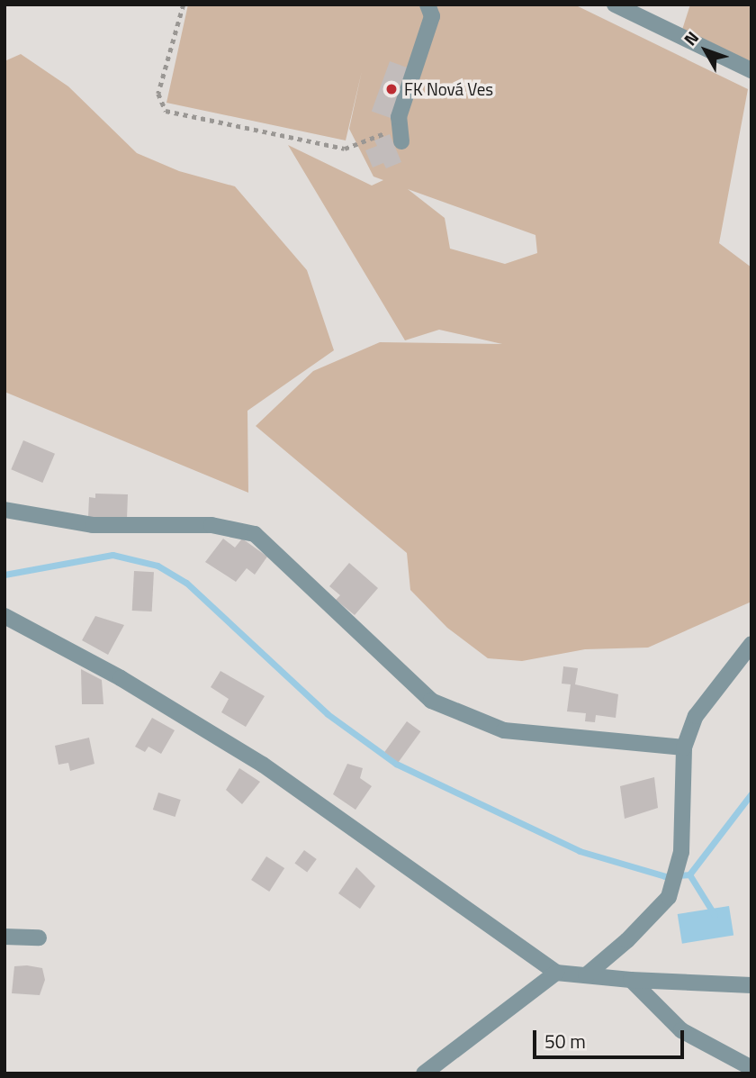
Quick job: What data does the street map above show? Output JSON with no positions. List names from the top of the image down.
{
  "places": ["FK Nová Ves"],
  "scale_bar": "50 m",
  "north": "top left"
}
